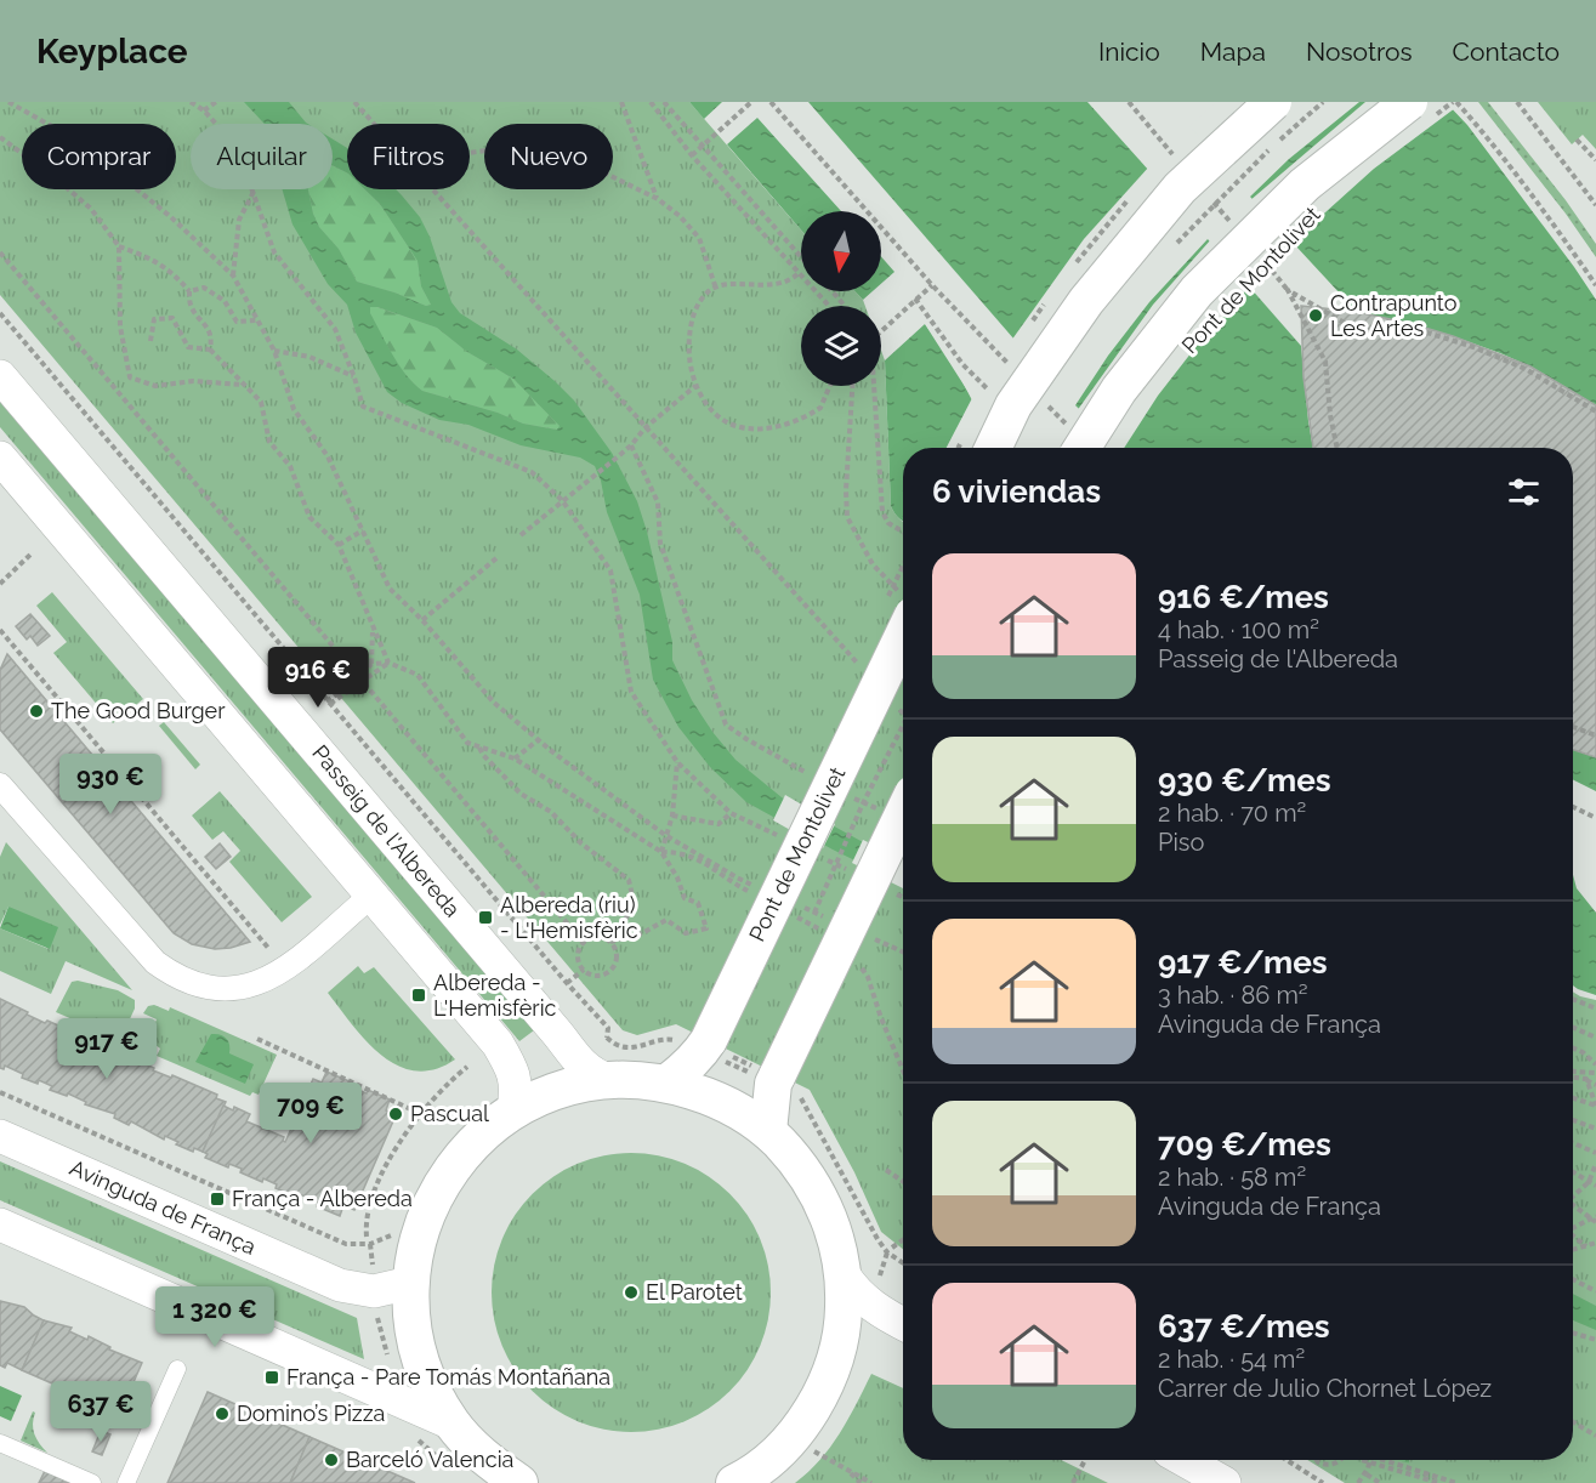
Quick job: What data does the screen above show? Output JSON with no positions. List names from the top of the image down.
{
  "streets": {
    "main road": ["Pont de Montolivet", "Passeig de l'Albereda", "Avinguda de França"]
  },
  "places": {
    "other": [
      "Contrapunto Les Artes",
      "The Good Burger",
      "Pascual",
      "El Parotet",
      "Domino’s Pizza",
      "Barceló Valencia"
    ],
    "transit": [
      "Albereda (riu) - L'Hemisfèric",
      "Albereda - L'Hemisfèric",
      "França - Albereda",
      "França - Pare Tomás Montañana"
    ]
  },
  "north": "bottom",
  "page": {
    "header": "Keyplace",
    "nav": [
      "Inicio",
      "Mapa",
      "Nosotros",
      "Contacto"
    ],
    "chip": [
      "Comprar",
      "Alquilar",
      "Filtros",
      "Nuevo"
    ],
    "heading": "6 viviendas",
    "list": [
      {
        "name": "916 €/mes",
        "note": "4 hab. · 100 m² · Passeig de l'Albereda"
      },
      {
        "name": "930 €/mes",
        "note": "2 hab. · 70 m² · Piso"
      },
      {
        "name": "917 €/mes",
        "note": "3 hab. · 86 m² · Avinguda de França"
      },
      {
        "name": "709 €/mes",
        "note": "2 hab. · 58 m² · Avinguda de França"
      },
      {
        "name": "637 €/mes",
        "note": "2 hab. · 54 m² · Carrer de Julio Chornet López"
      }
    ],
    "price": [
      "916 €",
      "930 €",
      "917 €",
      "709 €",
      "1 320 €",
      "637 €"
    ]
  }
}
